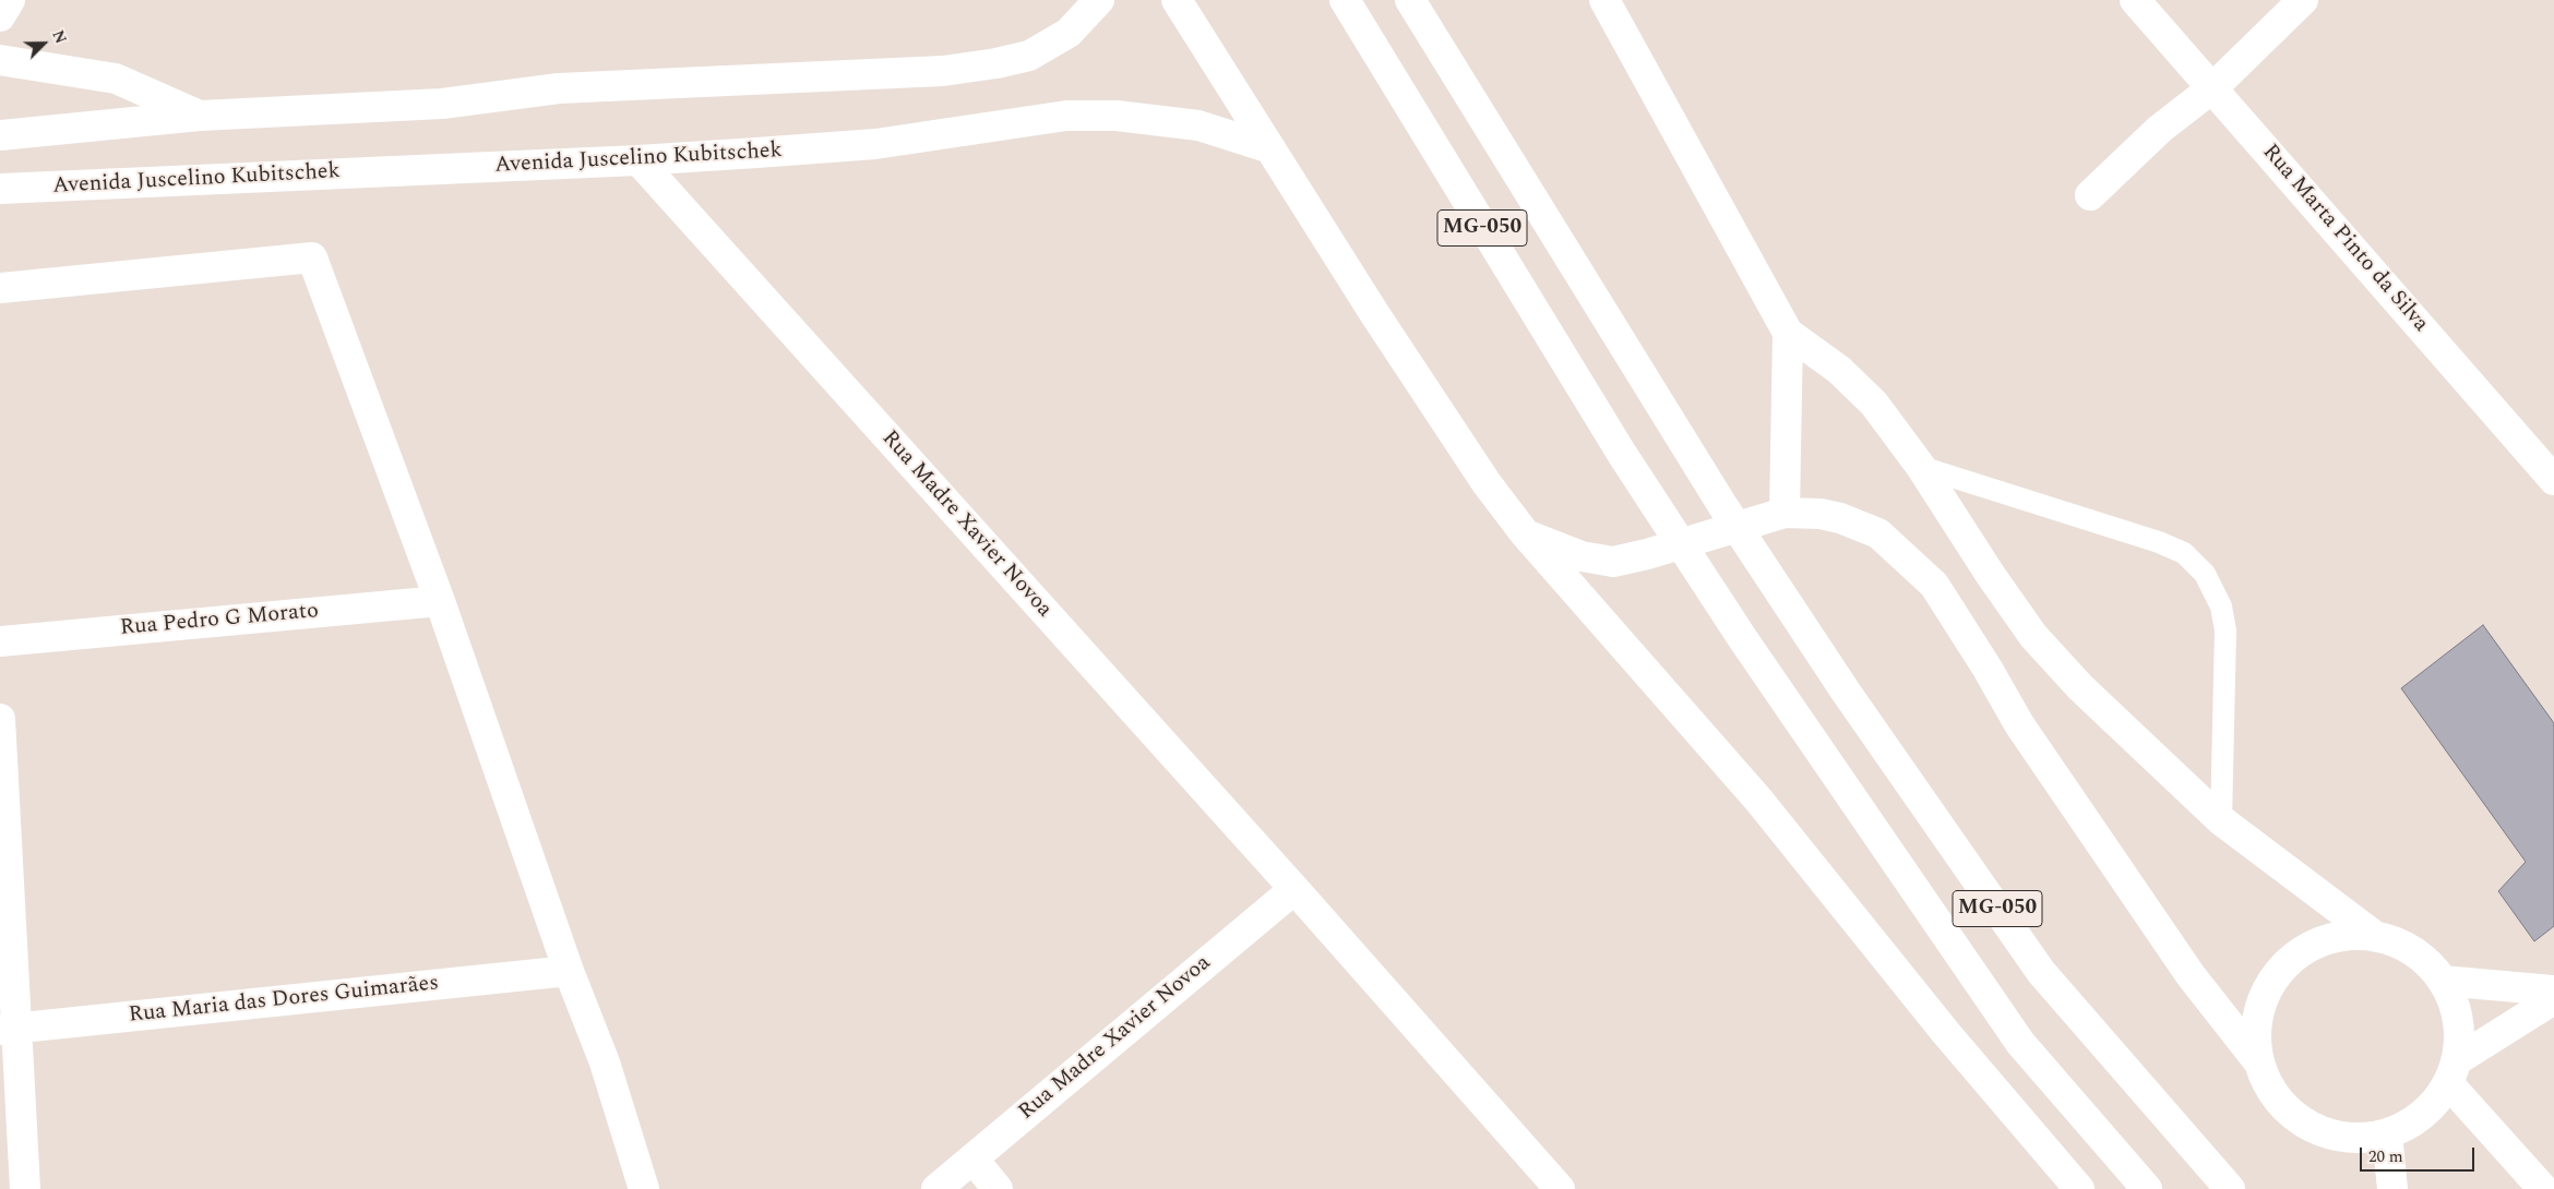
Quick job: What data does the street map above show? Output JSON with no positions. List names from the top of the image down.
{
  "streets": {
    "main road": [
      "Avenida Juscelino Kubitschek",
      "MG-050",
      "Rua Marta Pinto da Silva",
      "Rua Madre Xavier Novoa",
      "Rua Pedro G Morato",
      "Rua Maria das Dores Guimarães"
    ]
  },
  "crossings": [
    ["Avenida Juscelino Kubitschek", "Rua Madre Xavier Novoa"]
  ],
  "scale_bar": "20 m",
  "north": "top right"
}
